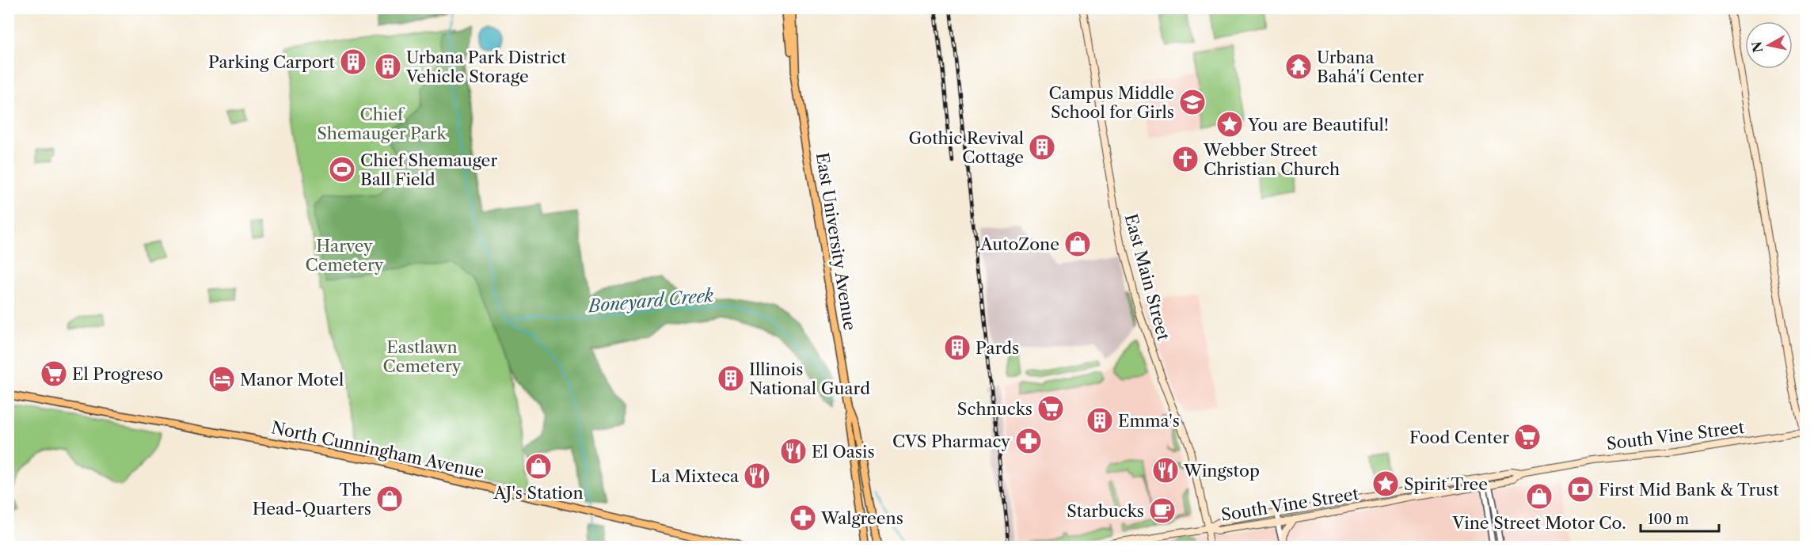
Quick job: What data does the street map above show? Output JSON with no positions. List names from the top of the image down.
{
  "streets": {
    "main road": [
      "East University Avenue",
      "East Main Street",
      "South Vine Street",
      "North Cunningham Avenue"
    ]
  },
  "crossings": [
    ["East Main Street", "South Vine Street"]
  ],
  "water": ["Boneyard Creek"],
  "parks": ["Chief Shemauger Park", "Harvey Cemetery", "Eastlawn Cemetery"],
  "places": {
    "building": [
      "Parking Carport",
      "Urbana Park District Vehicle Storage",
      "Gothic Revival Cottage",
      "Pards",
      "Illinois National Guard",
      "Emma's"
    ],
    "temple": ["Urbana Bahá'í Center"],
    "school or university": ["Campus Middle School for Girls"],
    "place": ["You are Beautiful!", "Spirit Tree"],
    "church": ["Webber Street Christian Church"],
    "sports": ["Chief Shemauger Ball Field"],
    "shop": [
      "AutoZone",
      "AJ's Station",
      "Vine Street Motor Co.",
      "The Head-Quarters"
    ],
    "supermarket": ["El Progreso", "Schnucks", "Food Center"],
    "hotel": ["Manor Motel"],
    "pharmacy": ["CVS Pharmacy", "Walgreens"],
    "restaurant": ["El Oasis", "Wingstop", "La Mixteca"],
    "bank": ["First Mid Bank & Trust"],
    "cafe": ["Starbucks"]
  },
  "scale_bar": "100 m",
  "north": "left"
}
